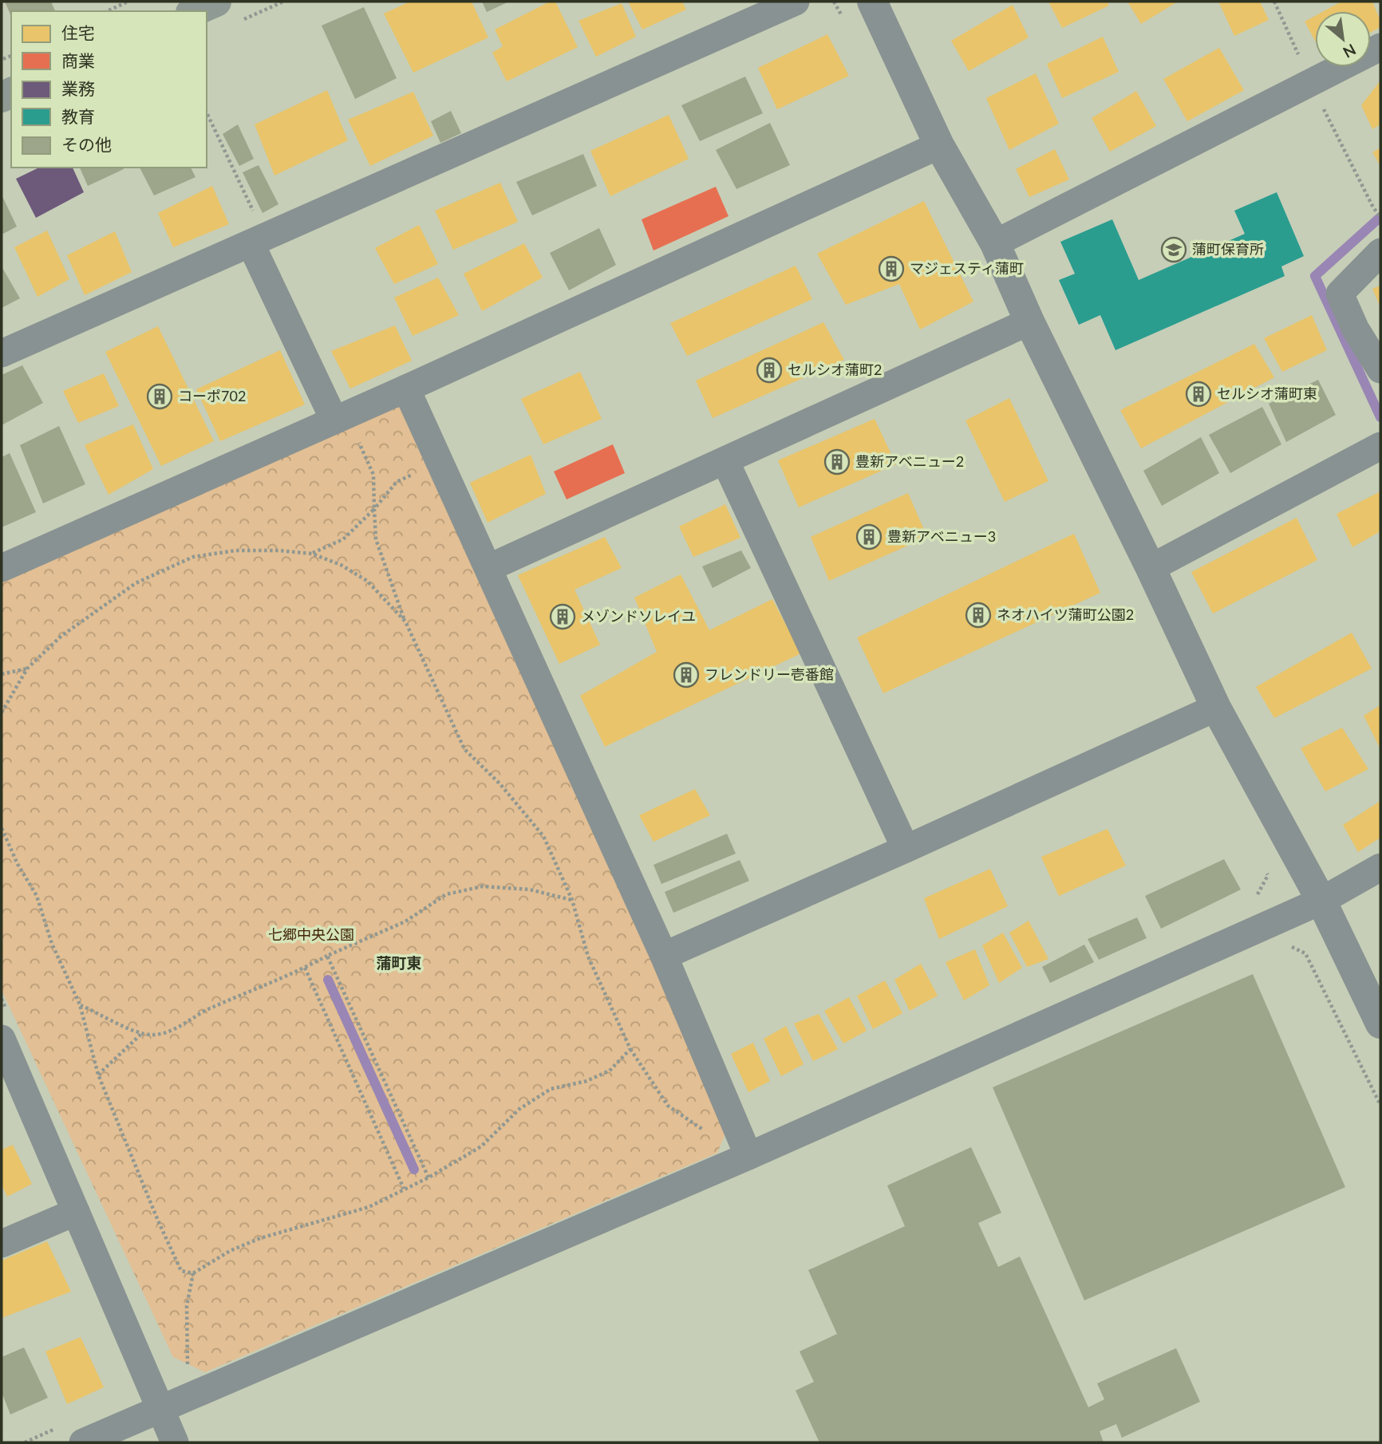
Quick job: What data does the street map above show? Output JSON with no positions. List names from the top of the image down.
{
  "districts": ["蒲町東"],
  "parks": ["七郷中央公園"],
  "places": {
    "school or university": ["蒲町保育所"],
    "building": [
      "マジェスティ蒲町",
      "セルシオ蒲町2",
      "セルシオ蒲町東",
      "コーポ702",
      "豊新アベニュー2",
      "豊新アベニュー3",
      "ネオハイツ蒲町公園2",
      "メゾンドソレイユ",
      "フレンドリー壱番館"
    ]
  },
  "legend": [
    "住宅",
    "商業",
    "業務",
    "教育",
    "その他"
  ],
  "north": "bottom right"
}
